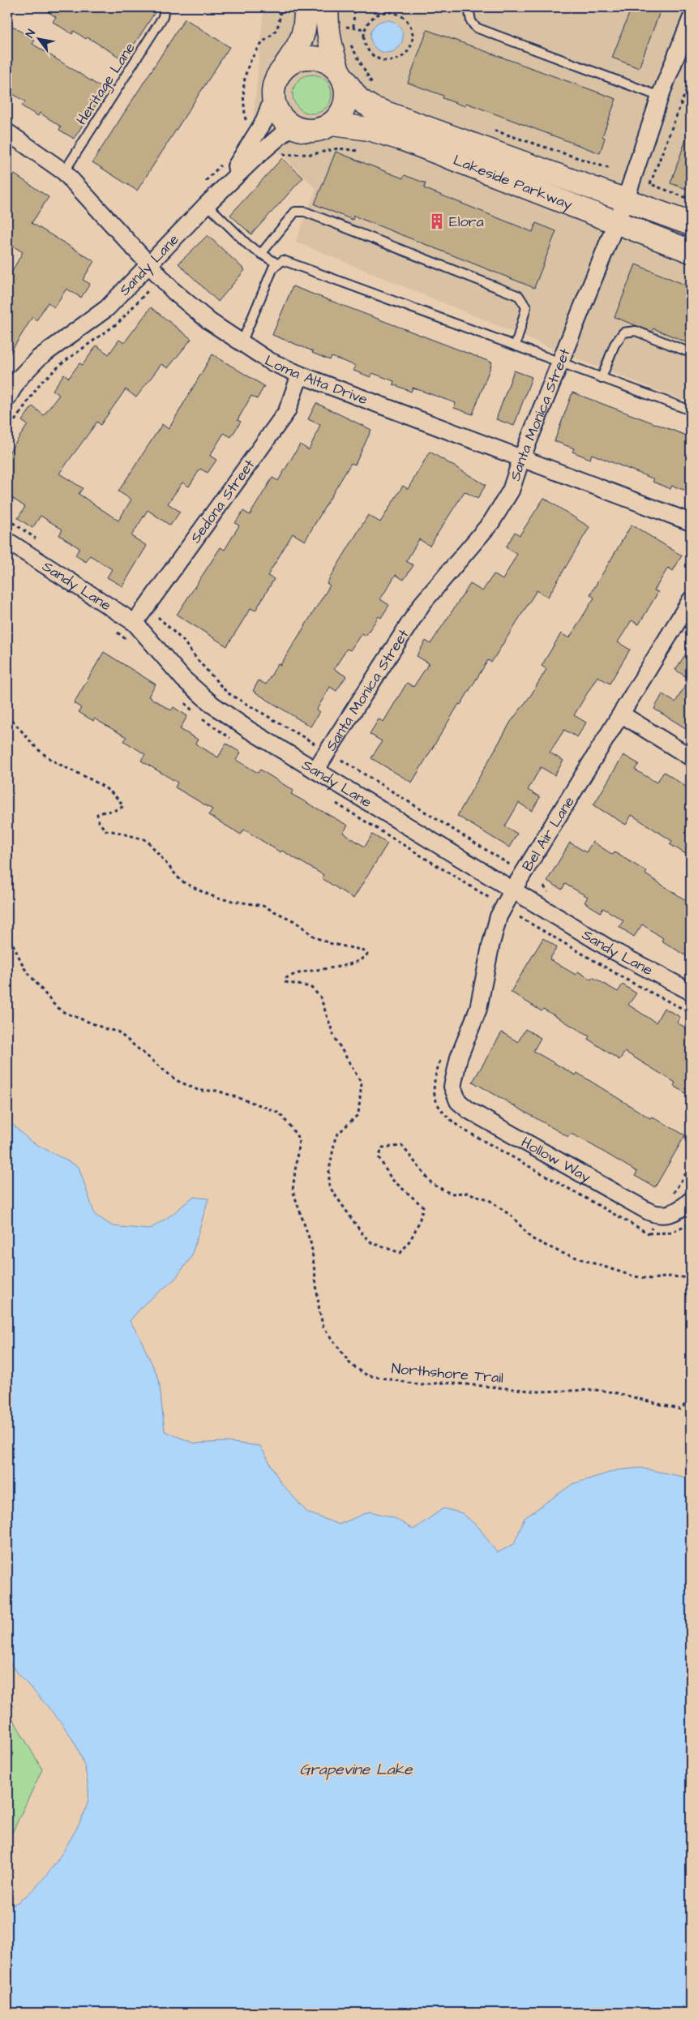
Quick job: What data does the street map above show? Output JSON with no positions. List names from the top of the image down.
{
  "streets": {
    "street": [
      "Lakeside Parkway",
      "Sandy Lane",
      "Loma Alta Drive",
      "Santa Monica Street",
      "Sedona Street",
      "Bel Air Lane",
      "Hollow Way"
    ],
    "lane": ["Heritage Lane"],
    "path": ["Northshore Trail"]
  },
  "crossings": [
    ["Heritage Lane", "Loma Alta Drive"],
    ["Lakeside Parkway", "Sandy Lane"],
    ["Lakeside Parkway", "Santa Monica Street"],
    ["Sandy Lane", "Loma Alta Drive"],
    ["Sandy Lane", "Santa Monica Street"],
    ["Sandy Lane", "Sedona Street"],
    ["Sandy Lane", "Bel Air Lane"],
    ["Loma Alta Drive", "Santa Monica Street"],
    ["Loma Alta Drive", "Sedona Street"],
    ["Bel Air Lane", "Hollow Way"]
  ],
  "water": ["Grapevine Lake"],
  "places": {
    "building": ["Elora"]
  },
  "north": "top left"
}
